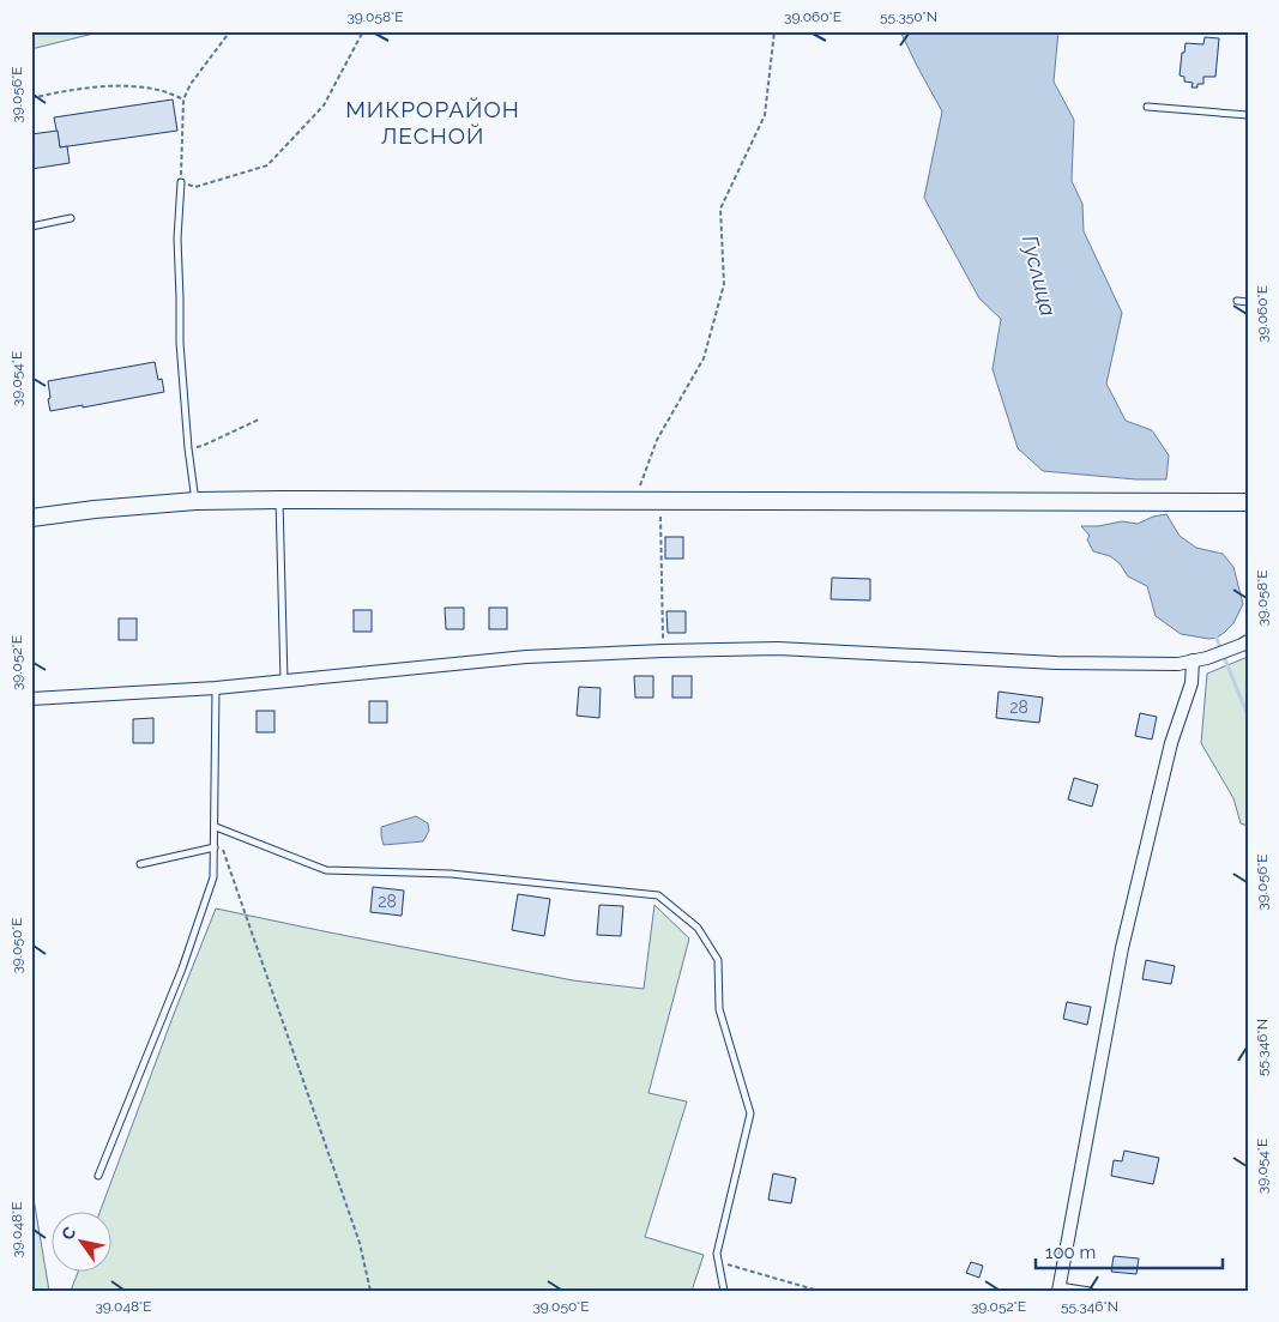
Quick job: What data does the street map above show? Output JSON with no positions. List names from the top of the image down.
{
  "districts": ["МИКРОРАЙОН ЛЕСНОЙ"],
  "water": ["Гуслица"],
  "house_numbers": ["28", "28"],
  "scale_bar": "100 m",
  "north": "top left",
  "coordinates": [
    "39.058°E",
    "39.060°E",
    "55.350°N",
    "39.056°E",
    "39.054°E",
    "39.052°E",
    "39.050°E",
    "55.346°N",
    "39.048°E"
  ]
}
